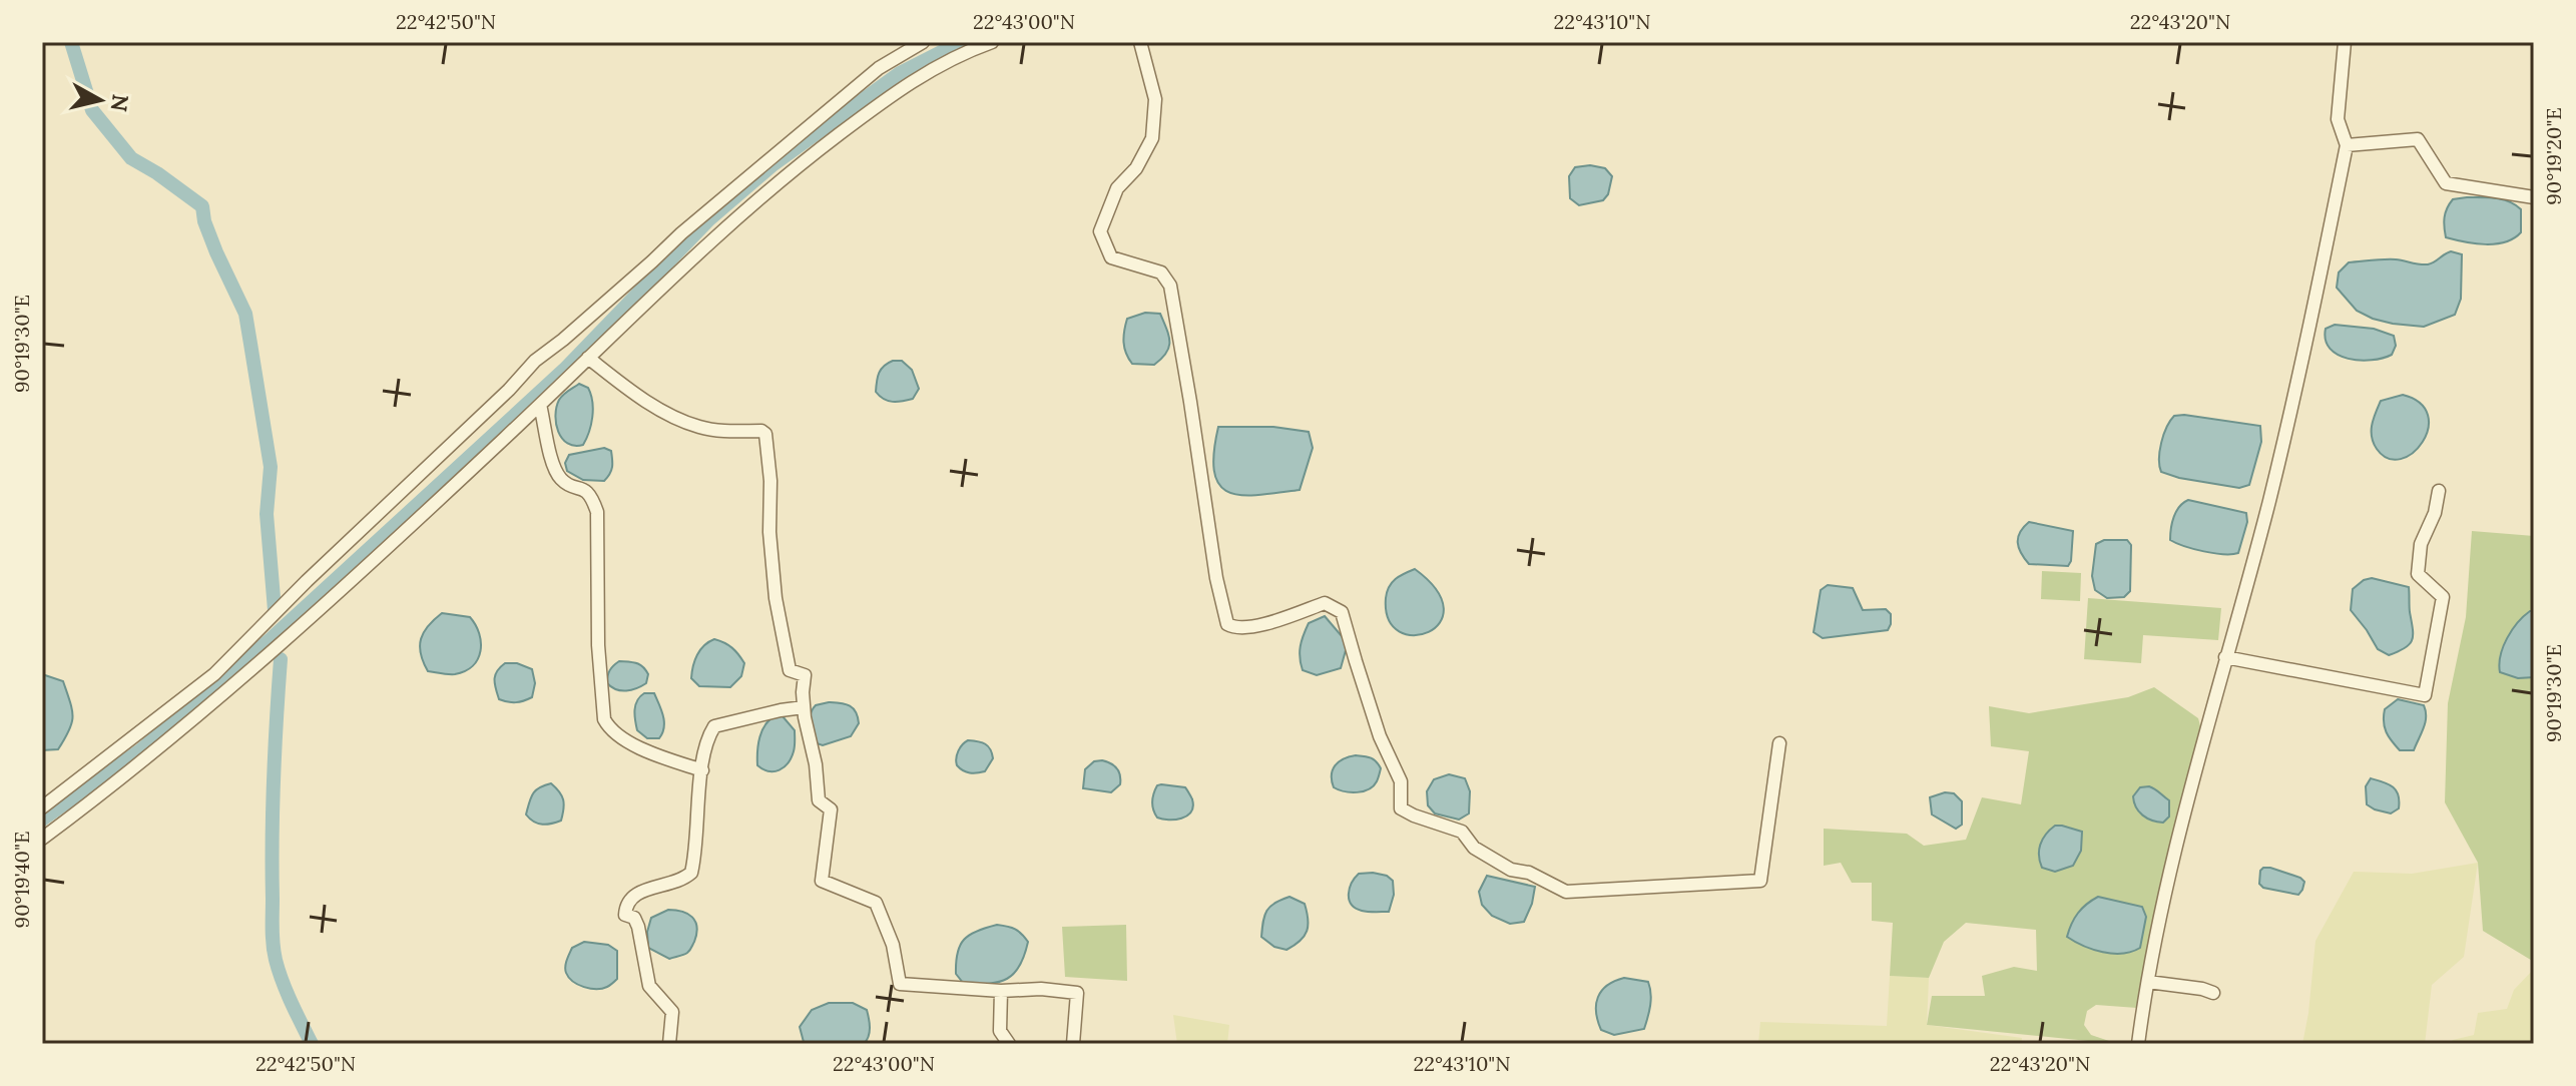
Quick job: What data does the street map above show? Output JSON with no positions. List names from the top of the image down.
{
  "north": "right",
  "coordinates": [
    "22°42'50\"N",
    "22°43'00\"N",
    "22°43'10\"N",
    "22°43'20\"N",
    "90°19'20\"E",
    "90°19'30\"E",
    "90°19'40\"E"
  ]
}
